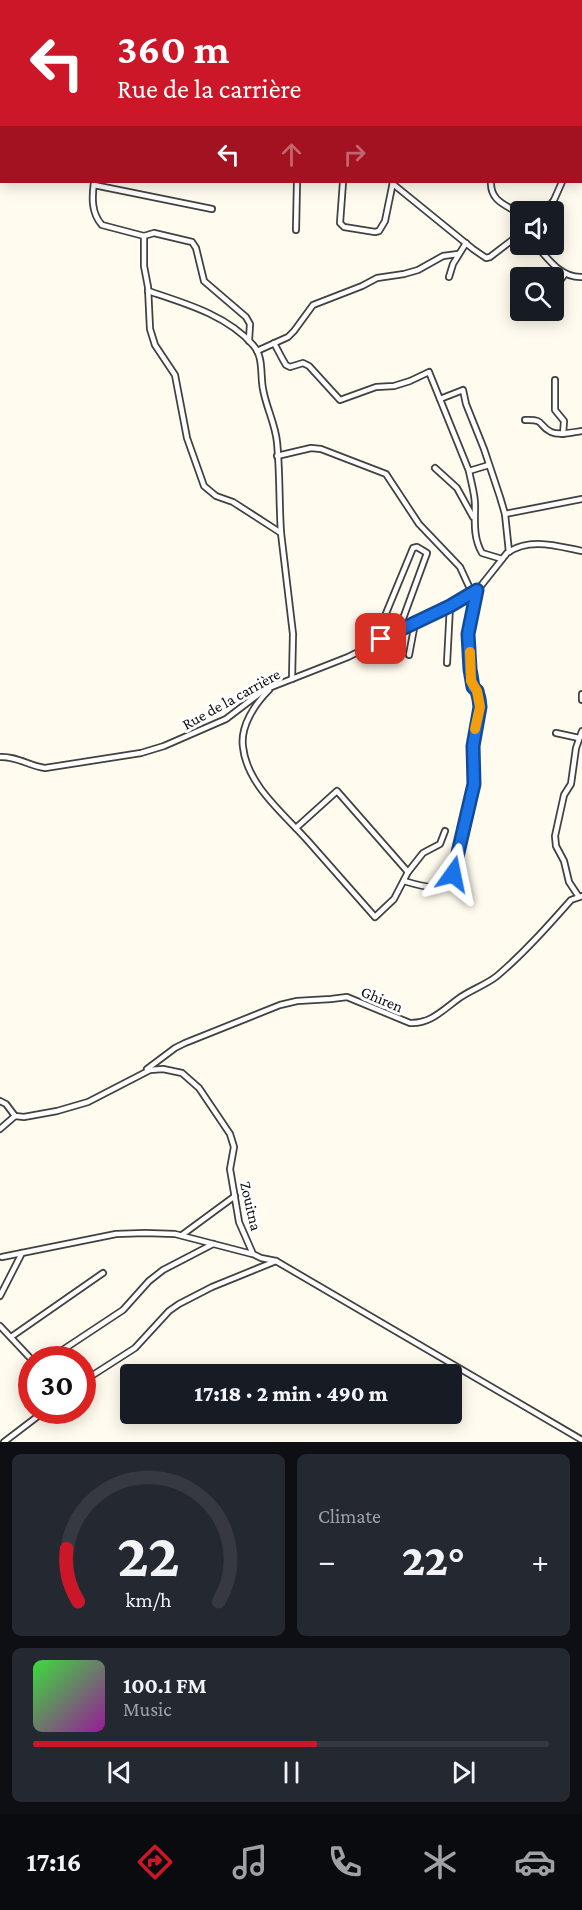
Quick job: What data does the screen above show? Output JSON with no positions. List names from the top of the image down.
{
  "streets": {
    "street": ["Rue de la carrière", "Ghiren", "Zouitna"]
  },
  "crossings": [
    ["Ghiren", "Zouitna"]
  ],
  "page": {
    "turn": ["360 m", "Rue de la carrière"],
    "limit": "30",
    "trip": "17:18 · 2 min · 490 m",
    "tile": "Climate",
    "heat": ["−", "22°", "+"],
    "song": ["100.1 FM", "Music"],
    "tabs": "17:16",
    "gauge": ["22", "km/h"]
  }
}
